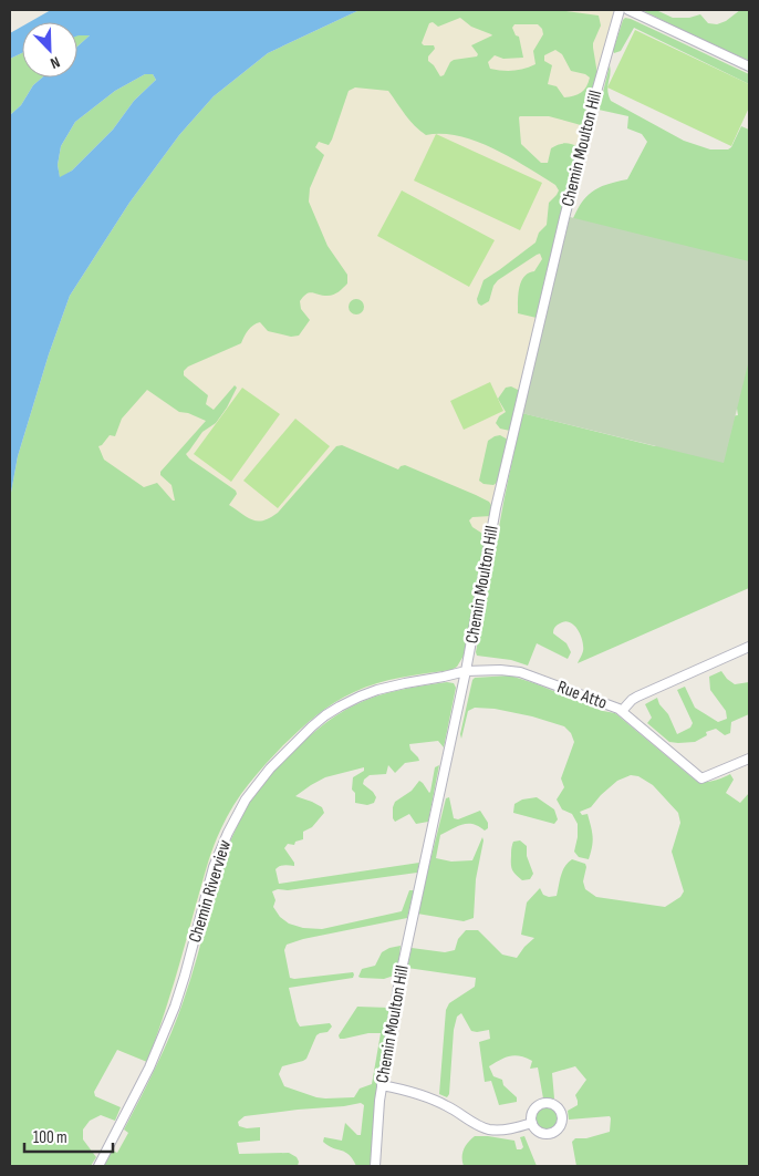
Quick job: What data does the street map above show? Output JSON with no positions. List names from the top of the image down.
{
  "streets": {
    "street": ["Chemin Moulton Hill", "Rue Atto", "Chemin Riverview"]
  },
  "crossings": [
    ["Chemin Moulton Hill", "Rue Atto"],
    ["Chemin Moulton Hill", "Chemin Riverview"],
    ["Rue Atto", "Chemin Riverview"]
  ],
  "scale_bar": "100 m",
  "north": "bottom right"
}
